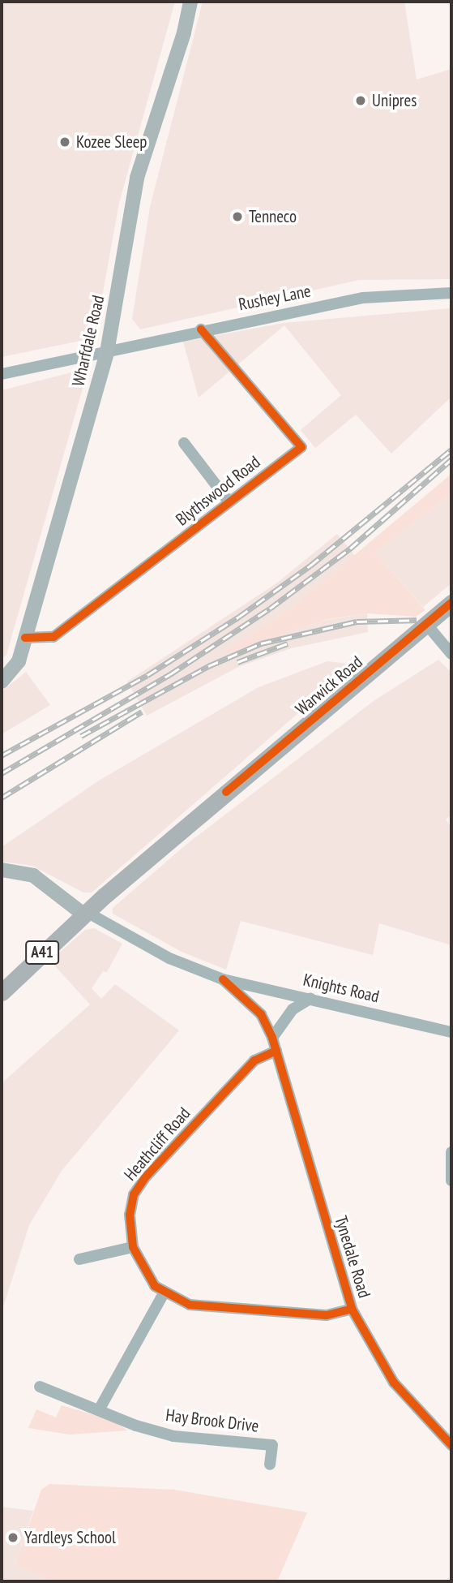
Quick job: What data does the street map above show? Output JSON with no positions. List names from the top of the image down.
{
  "streets": {
    "highway": ["Warwick Road", "A41"],
    "main road": ["Wharfdale Road"],
    "street": [
      "Rushey Lane",
      "Blythswood Road",
      "Knights Road",
      "Heathcliff Road",
      "Tynedale Road",
      "Hay Brook Drive"
    ]
  },
  "crossings": [
    ["Rushey Lane", "Wharfdale Road"],
    ["Rushey Lane", "Blythswood Road"],
    ["Wharfdale Road", "Blythswood Road"],
    ["Warwick Road", "Knights Road"],
    ["Knights Road", "Heathcliff Road"],
    ["Knights Road", "Tynedale Road"],
    ["Heathcliff Road", "Tynedale Road"]
  ],
  "places": [
    "Unipres",
    "Kozee Sleep",
    "Tenneco",
    "Yardleys School"
  ]
}
